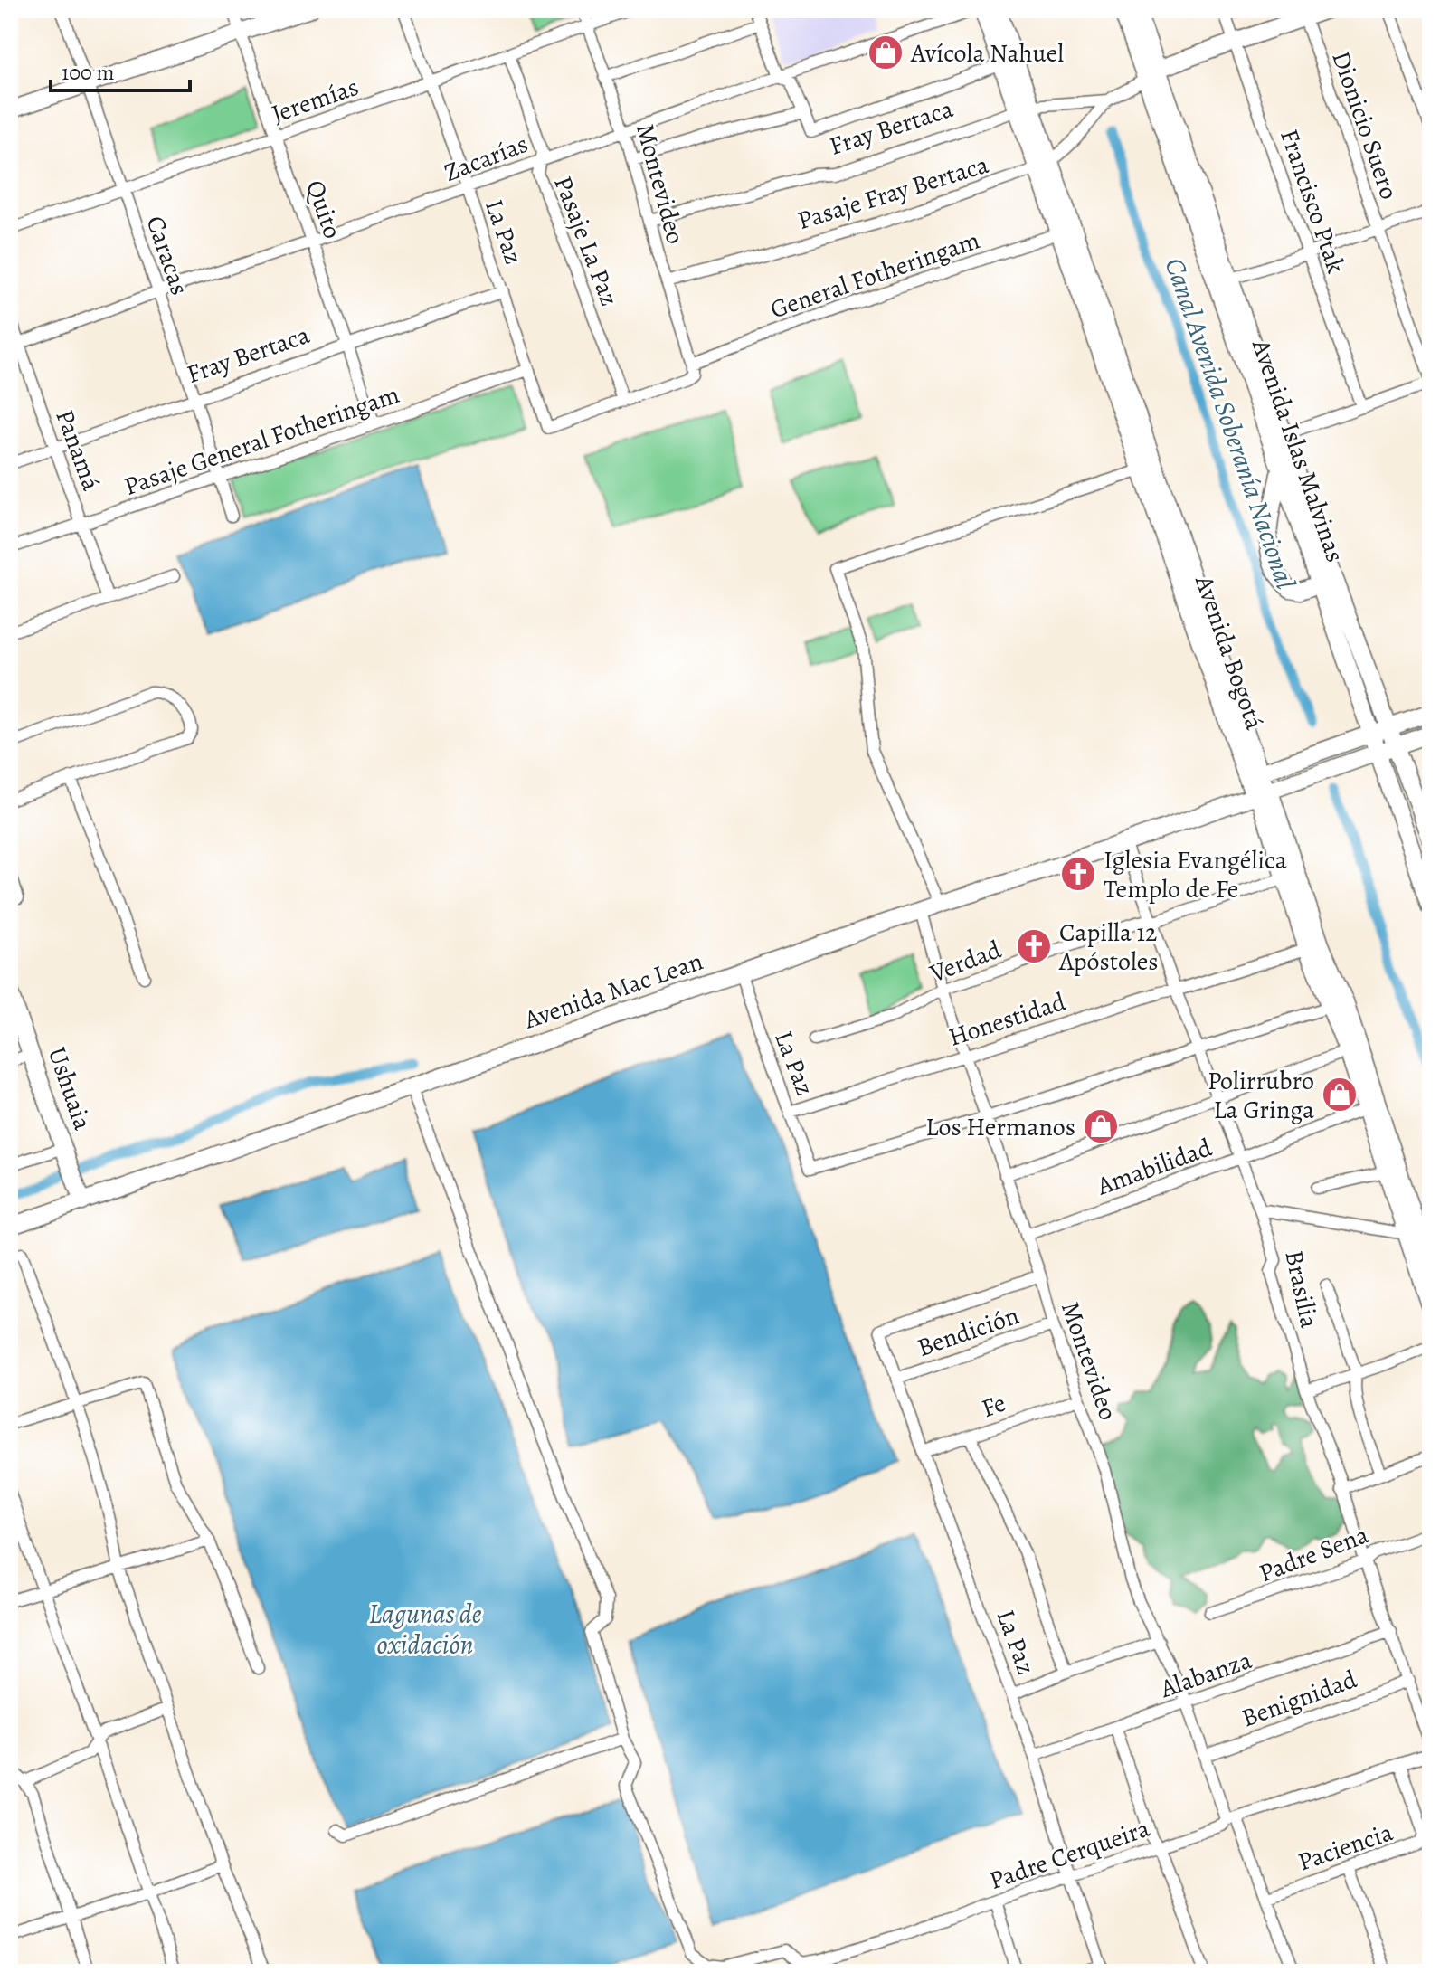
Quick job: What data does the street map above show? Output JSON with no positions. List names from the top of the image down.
{
  "streets": {
    "main road": [
      "Fray Bertaca",
      "Avenida Islas Malvinas",
      "Avenida Bogotá",
      "Avenida Mac Lean",
      "Ushuaia"
    ],
    "street": [
      "Jeremías",
      "Dionicio Suero",
      "Zacarías",
      "Montevideo",
      "Pasaje Fray Bertaca",
      "Francisco Ptak",
      "Quito",
      "La Paz",
      "Pasaje La Paz",
      "Caracas",
      "General Fotheringam",
      "Pasaje General Fotheringam",
      "Panamá",
      "Verdad",
      "Honestidad",
      "Amabilidad",
      "Brasilia",
      "Bendición",
      "Fe",
      "Padre Sena",
      "Alabanza",
      "Benignidad",
      "Paciencia",
      "Padre Cerqueira"
    ]
  },
  "crossings": [
    ["Jeremías", "Montevideo"],
    ["Jeremías", "Quito"],
    ["Jeremías", "La Paz"],
    ["Jeremías", "Pasaje La Paz"],
    ["Jeremías", "Caracas"],
    ["Dionicio Suero", "Fray Bertaca"],
    ["Fray Bertaca", "Montevideo"],
    ["Fray Bertaca", "Pasaje Fray Bertaca"],
    ["Fray Bertaca", "Francisco Ptak"],
    ["Fray Bertaca", "Quito"],
    ["Fray Bertaca", "La Paz"],
    ["Fray Bertaca", "Caracas"],
    ["Fray Bertaca", "Panamá"],
    ["Fray Bertaca", "Avenida Islas Malvinas"],
    ["Fray Bertaca", "Avenida Bogotá"],
    ["Zacarías", "Montevideo"],
    ["Zacarías", "Quito"],
    ["Zacarías", "La Paz"],
    ["Zacarías", "Pasaje La Paz"],
    ["Zacarías", "Caracas"],
    ["Zacarías", "Panamá"],
    ["Zacarías", "Avenida Bogotá"],
    ["Montevideo", "Pasaje Fray Bertaca"],
    ["Montevideo", "La Paz"],
    ["Montevideo", "General Fotheringam"],
    ["Montevideo", "Verdad"],
    ["Montevideo", "Avenida Mac Lean"],
    ["Montevideo", "Honestidad"],
    ["Montevideo", "Amabilidad"],
    ["Montevideo", "Bendición"],
    ["Montevideo", "Fe"],
    ["Montevideo", "Alabanza"],
    ["Montevideo", "Benignidad"],
    ["Montevideo", "Paciencia"],
    ["Montevideo", "Padre Cerqueira"],
    ["Pasaje Fray Bertaca", "Avenida Bogotá"],
    ["Quito", "Pasaje General Fotheringam"],
    ["La Paz", "General Fotheringam"],
    ["La Paz", "Pasaje General Fotheringam"],
    ["La Paz", "Avenida Mac Lean"],
    ["La Paz", "Honestidad"],
    ["La Paz", "Bendición"],
    ["La Paz", "Fe"],
    ["La Paz", "Alabanza"],
    ["La Paz", "Padre Cerqueira"],
    ["Pasaje La Paz", "General Fotheringam"],
    ["Caracas", "Pasaje General Fotheringam"],
    ["General Fotheringam", "Avenida Bogotá"],
    ["Pasaje General Fotheringam", "Panamá"],
    ["Avenida Islas Malvinas", "Avenida Mac Lean"],
    ["Avenida Bogotá", "Verdad"],
    ["Avenida Bogotá", "Avenida Mac Lean"],
    ["Avenida Bogotá", "Honestidad"],
    ["Avenida Bogotá", "Amabilidad"],
    ["Verdad", "Brasilia"],
    ["Avenida Mac Lean", "Ushuaia"],
    ["Avenida Mac Lean", "Brasilia"],
    ["Honestidad", "Brasilia"],
    ["Amabilidad", "Brasilia"],
    ["Brasilia", "Padre Sena"],
    ["Brasilia", "Alabanza"],
    ["Brasilia", "Benignidad"]
  ],
  "water": ["Canal Avenida Soberanía Nacional", "Lagunas de oxidación"],
  "places": {
    "shop": ["Avícola Nahuel", "Polirrubro La Gringa", "Los Hermanos"],
    "church": ["Iglesia Evangélica Templo de Fe", "Capilla 12 Apóstoles"]
  },
  "scale_bar": "100 m"
}
